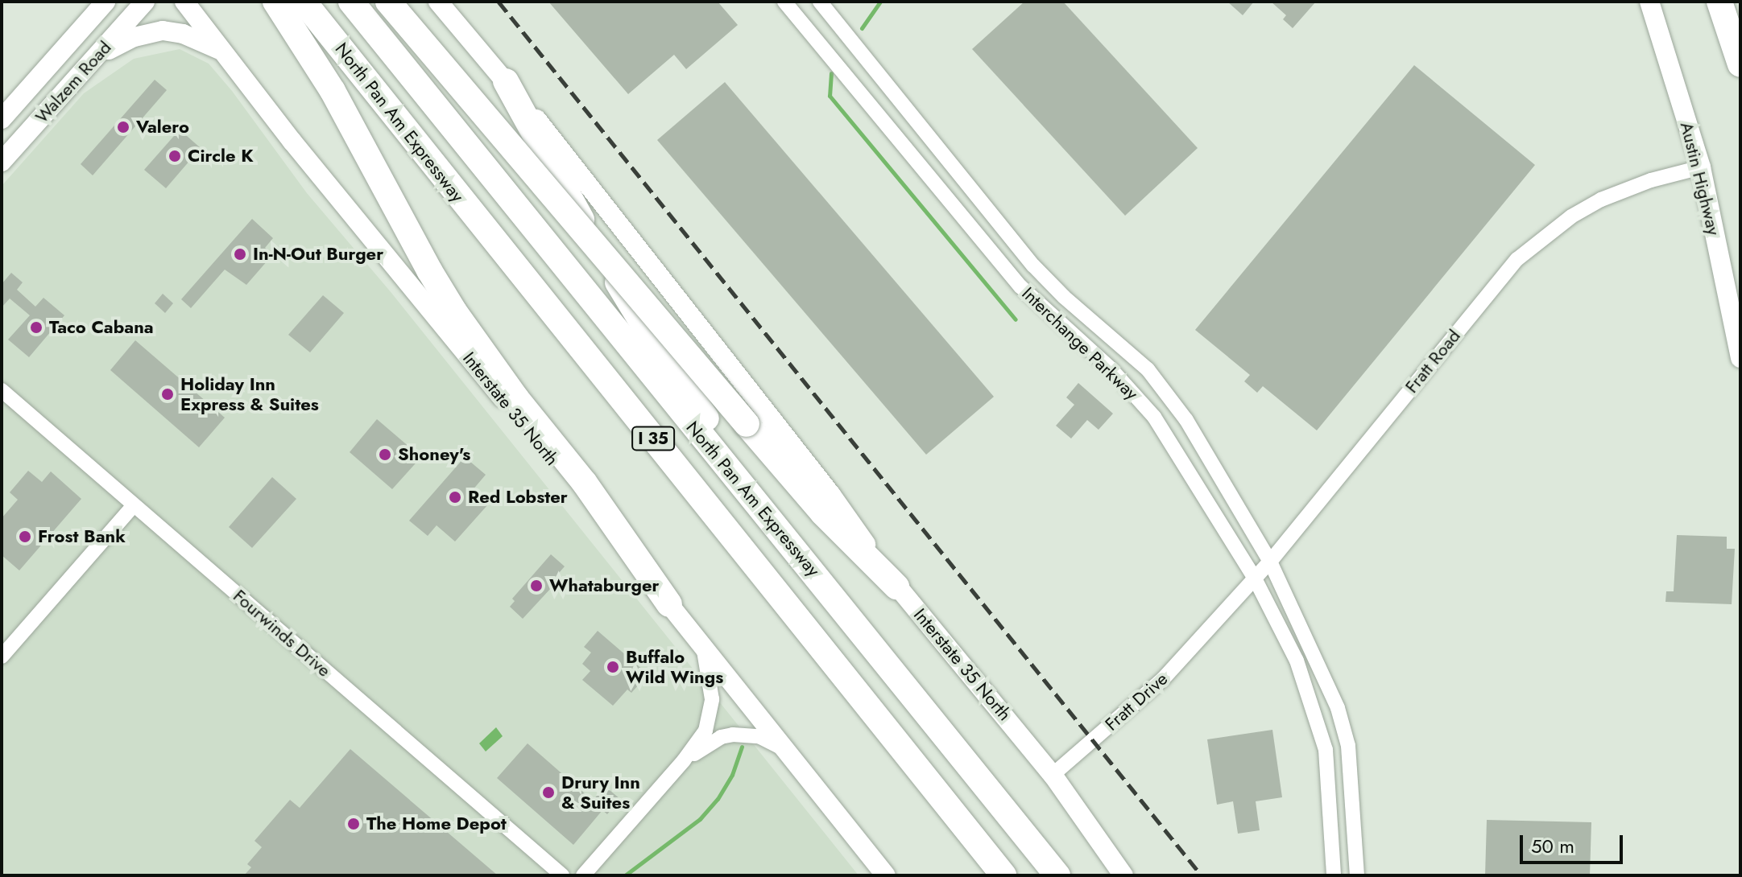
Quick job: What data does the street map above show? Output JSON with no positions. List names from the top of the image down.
{
  "streets": {
    "highway": ["North Pan Am Expressway", "I 35"],
    "main road": ["Walzem Road", "Austin Highway", "Interstate 35 North"],
    "street": [
      "Interchange Parkway",
      "Fratt Road",
      "Fourwinds Drive",
      "Fratt Drive"
    ]
  },
  "crossings": [
    ["Austin Highway", "Fratt Road"],
    ["Interchange Parkway", "Fratt Road"],
    ["Fratt Road", "Fratt Drive"],
    ["Interstate 35 North", "Fratt Drive"]
  ],
  "places": [
    "Valero",
    "Circle K",
    "In-N-Out Burger",
    "Taco Cabana",
    "Holiday Inn Express & Suites",
    "Shoney's",
    "Red Lobster",
    "Frost Bank",
    "Whataburger",
    "Buffalo Wild Wings",
    "Drury Inn & Suites",
    "The Home Depot"
  ],
  "scale_bar": "50 m"
}
